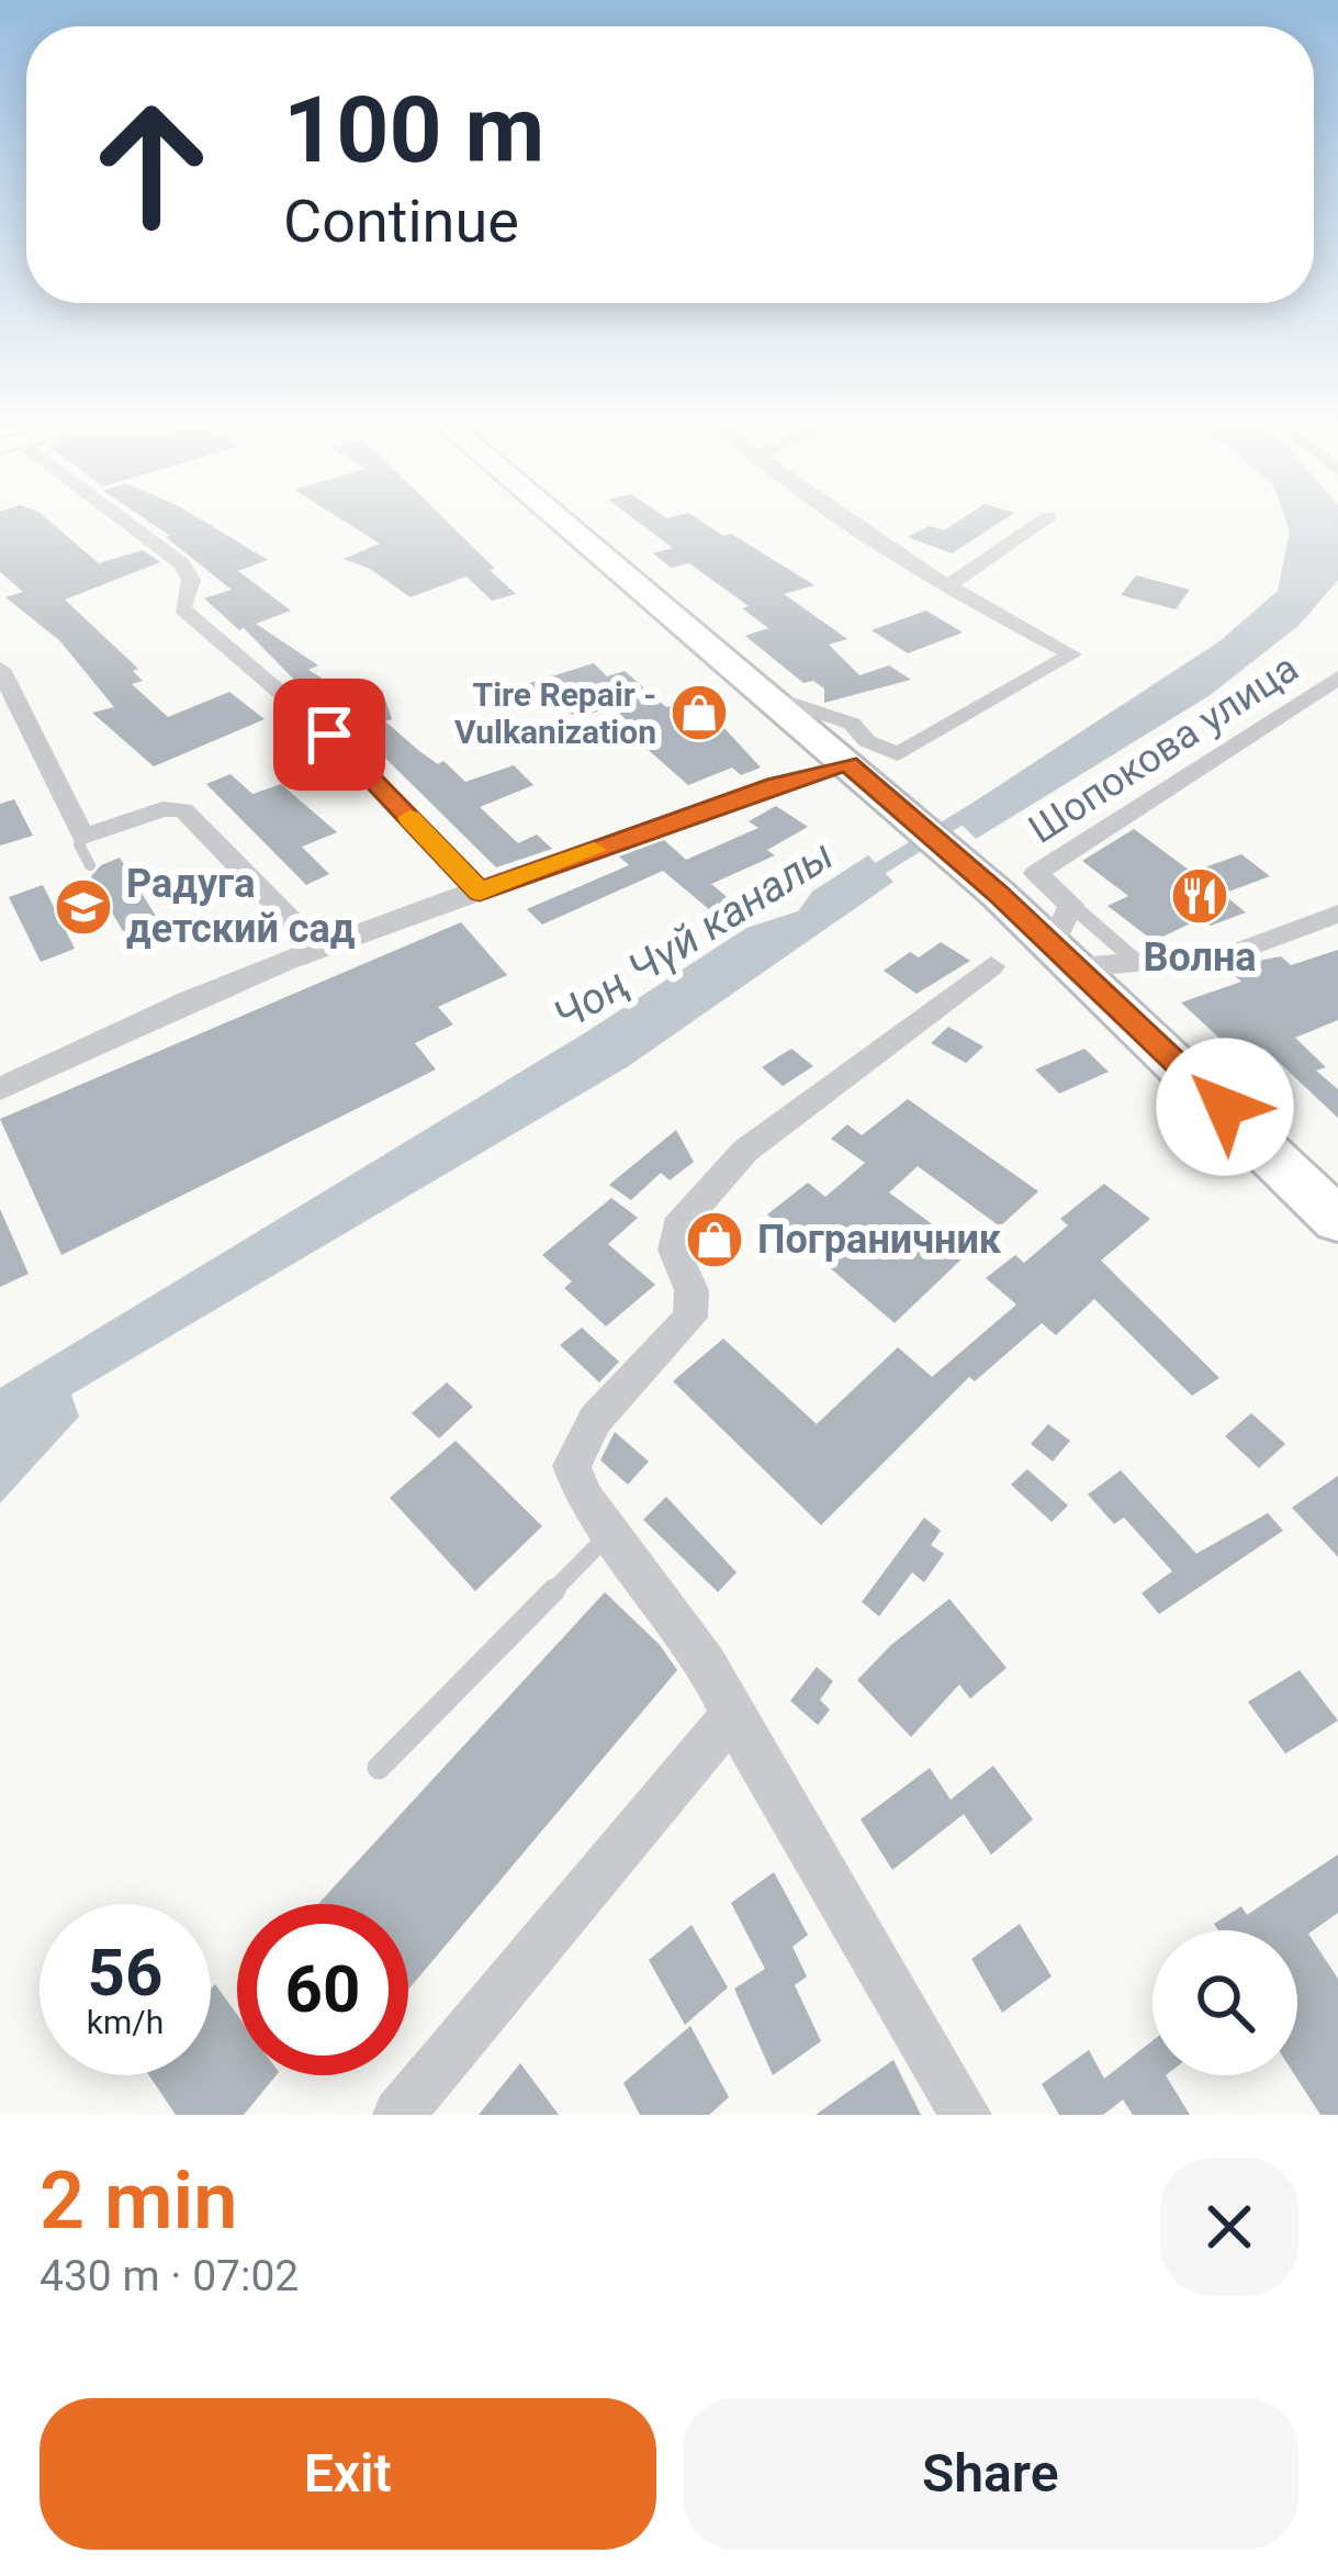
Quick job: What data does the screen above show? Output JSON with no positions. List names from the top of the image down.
{
  "streets": {
    "street": ["Шопокова улица"]
  },
  "water": ["Чоң Чүй каналы"],
  "places": {
    "shop": ["Tire Repair - Vulkanization", "Пограничник"],
    "restaurant": ["Волна"],
    "school or university": ["Радуга детский сад"]
  },
  "page": {
    "turn": ["100 m", "Continue"],
    "speed": "56 km/h",
    "limit": "60",
    "heading": ["2 min", "430 m · 07:02"],
    "buttons": ["Exit", "Share"]
  }
}
